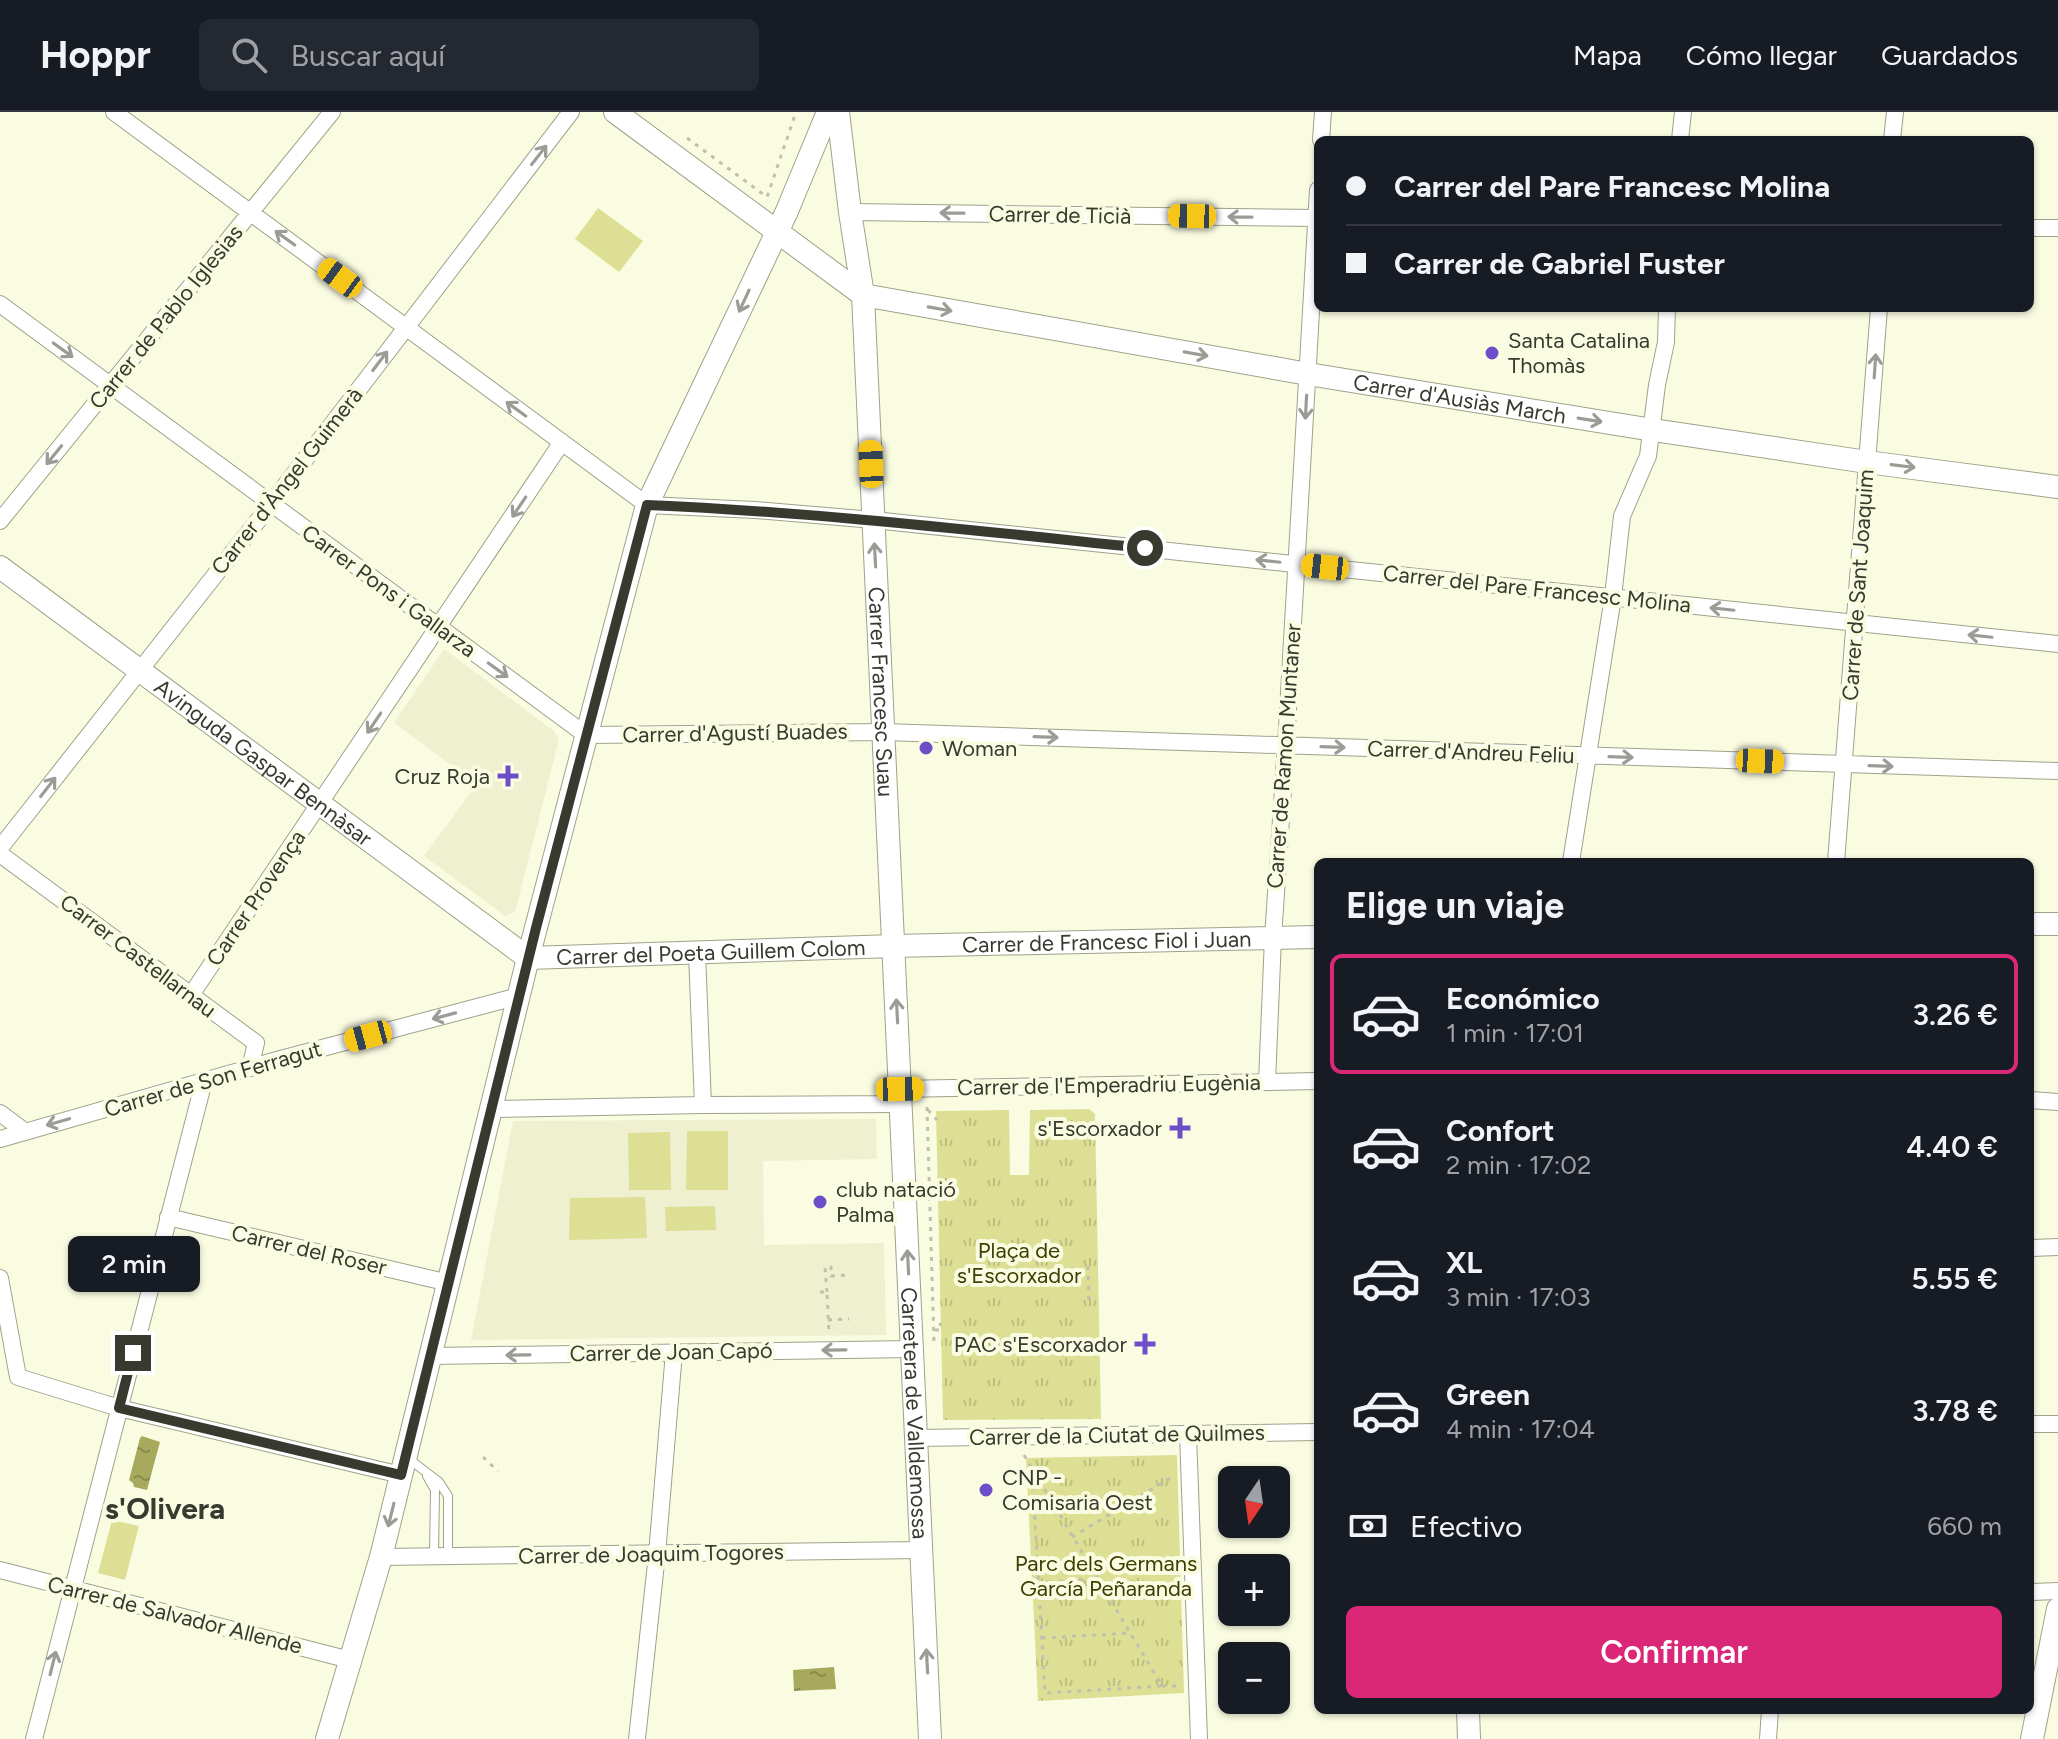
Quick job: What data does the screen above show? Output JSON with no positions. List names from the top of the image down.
{
  "streets": {
    "main road": [
      "Carrer d'Ausiàs March",
      "Carrer Francesc Suau",
      "Avinguda Gaspar Bennàsar",
      "Carrer de Francesc Fiol i Juan",
      "Carrer del Poeta Guillem Colom",
      "Carretera de Valldemossa"
    ],
    "street": [
      "Carrer de Ticià",
      "Carrer de Pablo Iglesias",
      "Carrer d'Àngel Guimerà",
      "Carrer de Sant Joaquim",
      "Carrer del Pare Francesc Molina",
      "Carrer Pons i Gallarza",
      "Carrer d'Agustí Buades",
      "Carrer d'Andreu Feliu",
      "Carrer de Ramon Muntaner",
      "Carrer Provença",
      "Carrer Castellarnau",
      "Carrer de Son Ferragut",
      "Carrer de l'Emperadriu Eugènia",
      "Carrer del Roser",
      "Carrer de Joan Capó",
      "Carrer de la Ciutat de Quilmes",
      "Carrer de Joaquim Togores",
      "Carrer de Salvador Allende"
    ]
  },
  "crossings": [
    ["Carrer de Ticià", "Carrer Francesc Suau"],
    ["Carrer de Pablo Iglesias", "Carrer Pons i Gallarza"],
    ["Carrer d'Ausiàs March", "Carrer de Sant Joaquim"],
    ["Carrer d'Ausiàs March", "Carrer Francesc Suau"],
    ["Carrer d'Ausiàs March", "Carrer de Ramon Muntaner"],
    ["Carrer d'Àngel Guimerà", "Carrer Pons i Gallarza"],
    ["Carrer d'Àngel Guimerà", "Avinguda Gaspar Bennàsar"],
    ["Carrer d'Àngel Guimerà", "Carrer Castellarnau"],
    ["Carrer de Sant Joaquim", "Carrer del Pare Francesc Molina"],
    ["Carrer de Sant Joaquim", "Carrer d'Andreu Feliu"],
    ["Carrer del Pare Francesc Molina", "Carrer Francesc Suau"],
    ["Carrer del Pare Francesc Molina", "Carrer de Ramon Muntaner"],
    ["Carrer Pons i Gallarza", "Carrer d'Agustí Buades"],
    ["Carrer Pons i Gallarza", "Carrer Provença"],
    ["Carrer Francesc Suau", "Carrer d'Agustí Buades"],
    ["Carrer Francesc Suau", "Carrer d'Andreu Feliu"],
    ["Carrer Francesc Suau", "Carrer de Francesc Fiol i Juan"],
    ["Carrer Francesc Suau", "Carrer del Poeta Guillem Colom"],
    ["Carrer Francesc Suau", "Carrer de l'Emperadriu Eugènia"],
    ["Carrer Francesc Suau", "Carretera de Valldemossa"],
    ["Carrer d'Agustí Buades", "Carrer d'Andreu Feliu"],
    ["Carrer d'Andreu Feliu", "Carrer de Ramon Muntaner"],
    ["Carrer de Ramon Muntaner", "Carrer de Francesc Fiol i Juan"],
    ["Avinguda Gaspar Bennàsar", "Carrer Provença"],
    ["Avinguda Gaspar Bennàsar", "Carrer del Poeta Guillem Colom"],
    ["Carrer Provença", "Carrer Castellarnau"],
    ["Carrer de Francesc Fiol i Juan", "Carrer del Poeta Guillem Colom"],
    ["Carrer Castellarnau", "Carrer de Son Ferragut"],
    ["Carrer de l'Emperadriu Eugènia", "Carretera de Valldemossa"],
    ["Carrer de Joan Capó", "Carretera de Valldemossa"],
    ["Carretera de Valldemossa", "Carrer de la Ciutat de Quilmes"],
    ["Carretera de Valldemossa", "Carrer de Joaquim Togores"]
  ],
  "one_way": [
    "Carrer de Ticià",
    "Carrer d'Ausiàs March",
    "Carrer d'Àngel Guimerà",
    "Carrer del Pare Francesc Molina",
    "Carrer Pons i Gallarza",
    "Carrer Francesc Suau",
    "Carrer d'Andreu Feliu",
    "Carrer Provença",
    "Carrer de Son Ferragut",
    "Carrer de Joan Capó",
    "Carretera de Valldemossa"
  ],
  "districts": ["s'Olivera"],
  "parks": ["Plaça de s'Escorxador", "Parc dels Germans García Peñaranda"],
  "places": {
    "other": [
      "Santa Catalina Thomàs",
      "Woman",
      "club natació Palma",
      "CNP - Comisaria Oest"
    ],
    "health": ["Cruz Roja", "s'Escorxador", "PAC s'Escorxador"]
  },
  "north": "bottom",
  "page": {
    "header": "Hoppr",
    "search": "Buscar aquí",
    "nav": ["Mapa", "Cómo llegar", "Guardados"],
    "banner": ["Carrer del Pare Francesc Molina", "Carrer de Gabriel Fuster"],
    "heading": "Elige un viaje",
    "list": [
      {
        "name": "Económico",
        "note": "1 min · 17:01",
        "value": "3.26 €"
      },
      {
        "name": "Confort",
        "note": "2 min · 17:02",
        "value": "4.40 €"
      },
      {
        "name": "XL",
        "note": "3 min · 17:03",
        "value": "5.55 €"
      },
      {
        "name": "Green",
        "note": "4 min · 17:04",
        "value": "3.78 €"
      }
    ],
    "bubble": "2 min",
    "map_buttons": ["+", "−"],
    "pay": ["Efectivo", "660 m"],
    "buttons": "Confirmar"
  }
}
